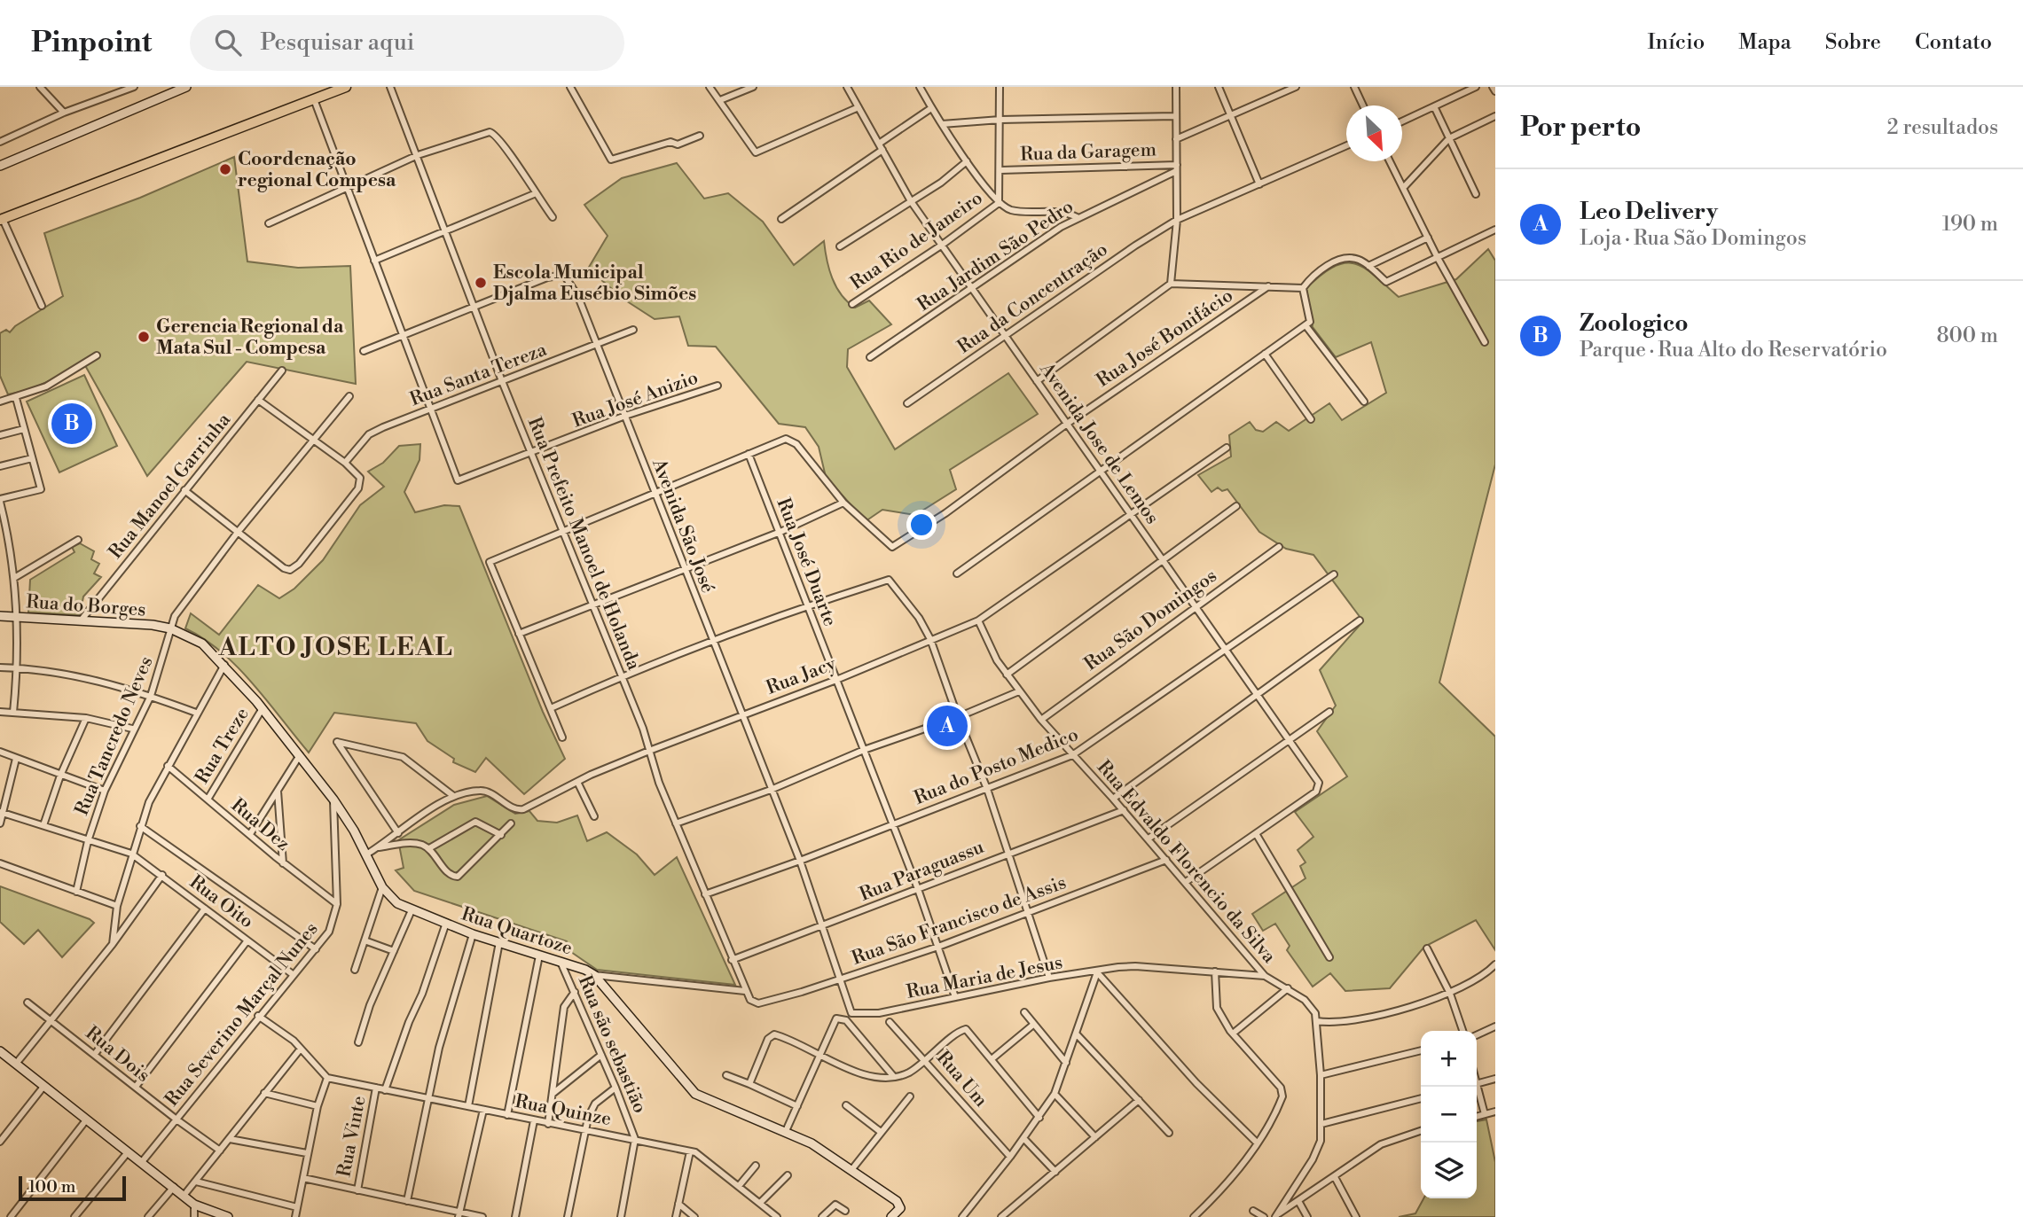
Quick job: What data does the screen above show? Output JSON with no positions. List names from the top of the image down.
{
  "streets": {
    "street": [
      "Rua da Garagem",
      "Rua Rio de Janeiro",
      "Rua Jardim São Pedro",
      "Rua da Concentração",
      "Rua José Bonifácio",
      "Rua Santa Tereza",
      "Rua José Anizio",
      "Avenida Jose de Lemos",
      "Rua Manoel Garrinha",
      "Avenida São José",
      "Rua Prefeito Manoel de Holanda",
      "Rua José Duarte",
      "Rua do Borges",
      "Rua São Domingos",
      "Rua Jacy",
      "Rua Tancredo Neves",
      "Rua Treze",
      "Rua do Posto Medico",
      "Rua Dez",
      "Rua Edvaldo Florencio da Silva",
      "Rua Paraguassu",
      "Rua Oito",
      "Rua São Francisco de Assis",
      "Rua Quartoze",
      "Rua Maria de Jesus",
      "Rua Severino Marçal Nunes",
      "Rua são sebastião",
      "Rua Dois",
      "Rua Um",
      "Rua Quinze",
      "Rua Vinte"
    ]
  },
  "crossings": [
    ["Rua da Garagem", "Rua Jardim São Pedro"],
    ["Rua Rio de Janeiro", "Avenida Jose de Lemos"],
    ["Rua Jardim São Pedro", "Avenida Jose de Lemos"],
    ["Rua da Concentração", "Avenida Jose de Lemos"],
    ["Rua José Bonifácio", "Avenida Jose de Lemos"],
    ["Rua Santa Tereza", "Rua José Anizio"],
    ["Rua Santa Tereza", "Avenida São José"],
    ["Rua Santa Tereza", "Rua Prefeito Manoel de Holanda"],
    ["Rua José Anizio", "Avenida São José"],
    ["Rua José Anizio", "Rua Prefeito Manoel de Holanda"],
    ["Avenida Jose de Lemos", "Rua São Domingos"],
    ["Avenida Jose de Lemos", "Rua Jacy"],
    ["Avenida Jose de Lemos", "Rua do Posto Medico"],
    ["Rua Manoel Garrinha", "Rua do Borges"],
    ["Avenida São José", "Rua Prefeito Manoel de Holanda"],
    ["Avenida São José", "Rua Jacy"],
    ["Rua Prefeito Manoel de Holanda", "Rua Jacy"],
    ["Rua Prefeito Manoel de Holanda", "Rua do Posto Medico"],
    ["Rua Prefeito Manoel de Holanda", "Rua Paraguassu"],
    ["Rua Prefeito Manoel de Holanda", "Rua São Francisco de Assis"],
    ["Rua José Duarte", "Rua Jacy"],
    ["Rua José Duarte", "Rua do Posto Medico"],
    ["Rua José Duarte", "Rua Paraguassu"],
    ["Rua do Borges", "Rua Tancredo Neves"],
    ["Rua do Borges", "Rua Quartoze"],
    ["Rua São Domingos", "Rua Edvaldo Florencio da Silva"],
    ["Rua Jacy", "Rua Edvaldo Florencio da Silva"],
    ["Rua Jacy", "Rua Quartoze"],
    ["Rua Tancredo Neves", "Rua Quartoze"],
    ["Rua Treze", "Rua Dez"],
    ["Rua Treze", "Rua Quartoze"],
    ["Rua do Posto Medico", "Rua Edvaldo Florencio da Silva"],
    ["Rua Dez", "Rua Severino Marçal Nunes"],
    ["Rua Edvaldo Florencio da Silva", "Rua Paraguassu"],
    ["Rua Edvaldo Florencio da Silva", "Rua São Francisco de Assis"],
    ["Rua Edvaldo Florencio da Silva", "Rua Maria de Jesus"],
    ["Rua Oito", "Rua Severino Marçal Nunes"],
    ["Rua São Francisco de Assis", "Rua Maria de Jesus"],
    ["Rua Quartoze", "Rua Severino Marçal Nunes"],
    ["Rua Quartoze", "Rua são sebastião"],
    ["Rua Severino Marçal Nunes", "Rua Dois"],
    ["Rua são sebastião", "Rua Quinze"],
    ["Rua Quinze", "Rua Vinte"]
  ],
  "districts": ["ALTO JOSE LEAL"],
  "places": ["Coordenação regional Compesa", "Escola Municipal Djalma Eusébio Simões", "Gerencia Regional da Mata Sul - Compesa"],
  "scale_bar": "100 m",
  "north": "bottom right",
  "page": {
    "header": "Pinpoint",
    "search": "Pesquisar aqui",
    "nav": [
      "Início",
      "Mapa",
      "Sobre",
      "Contato"
    ],
    "heading": ["Por perto", "2 resultados"],
    "list": [
      {
        "mark": "A",
        "name": "Leo Delivery",
        "note": "Loja · Rua São Domingos",
        "value": "190 m"
      },
      {
        "mark": "B",
        "name": "Zoologico",
        "note": "Parque · Rua Alto do Reservatório",
        "value": "800 m"
      }
    ],
    "pins": ["B", "A"],
    "map_buttons": ["+", "−"],
    "scale": "100 m"
  }
}
